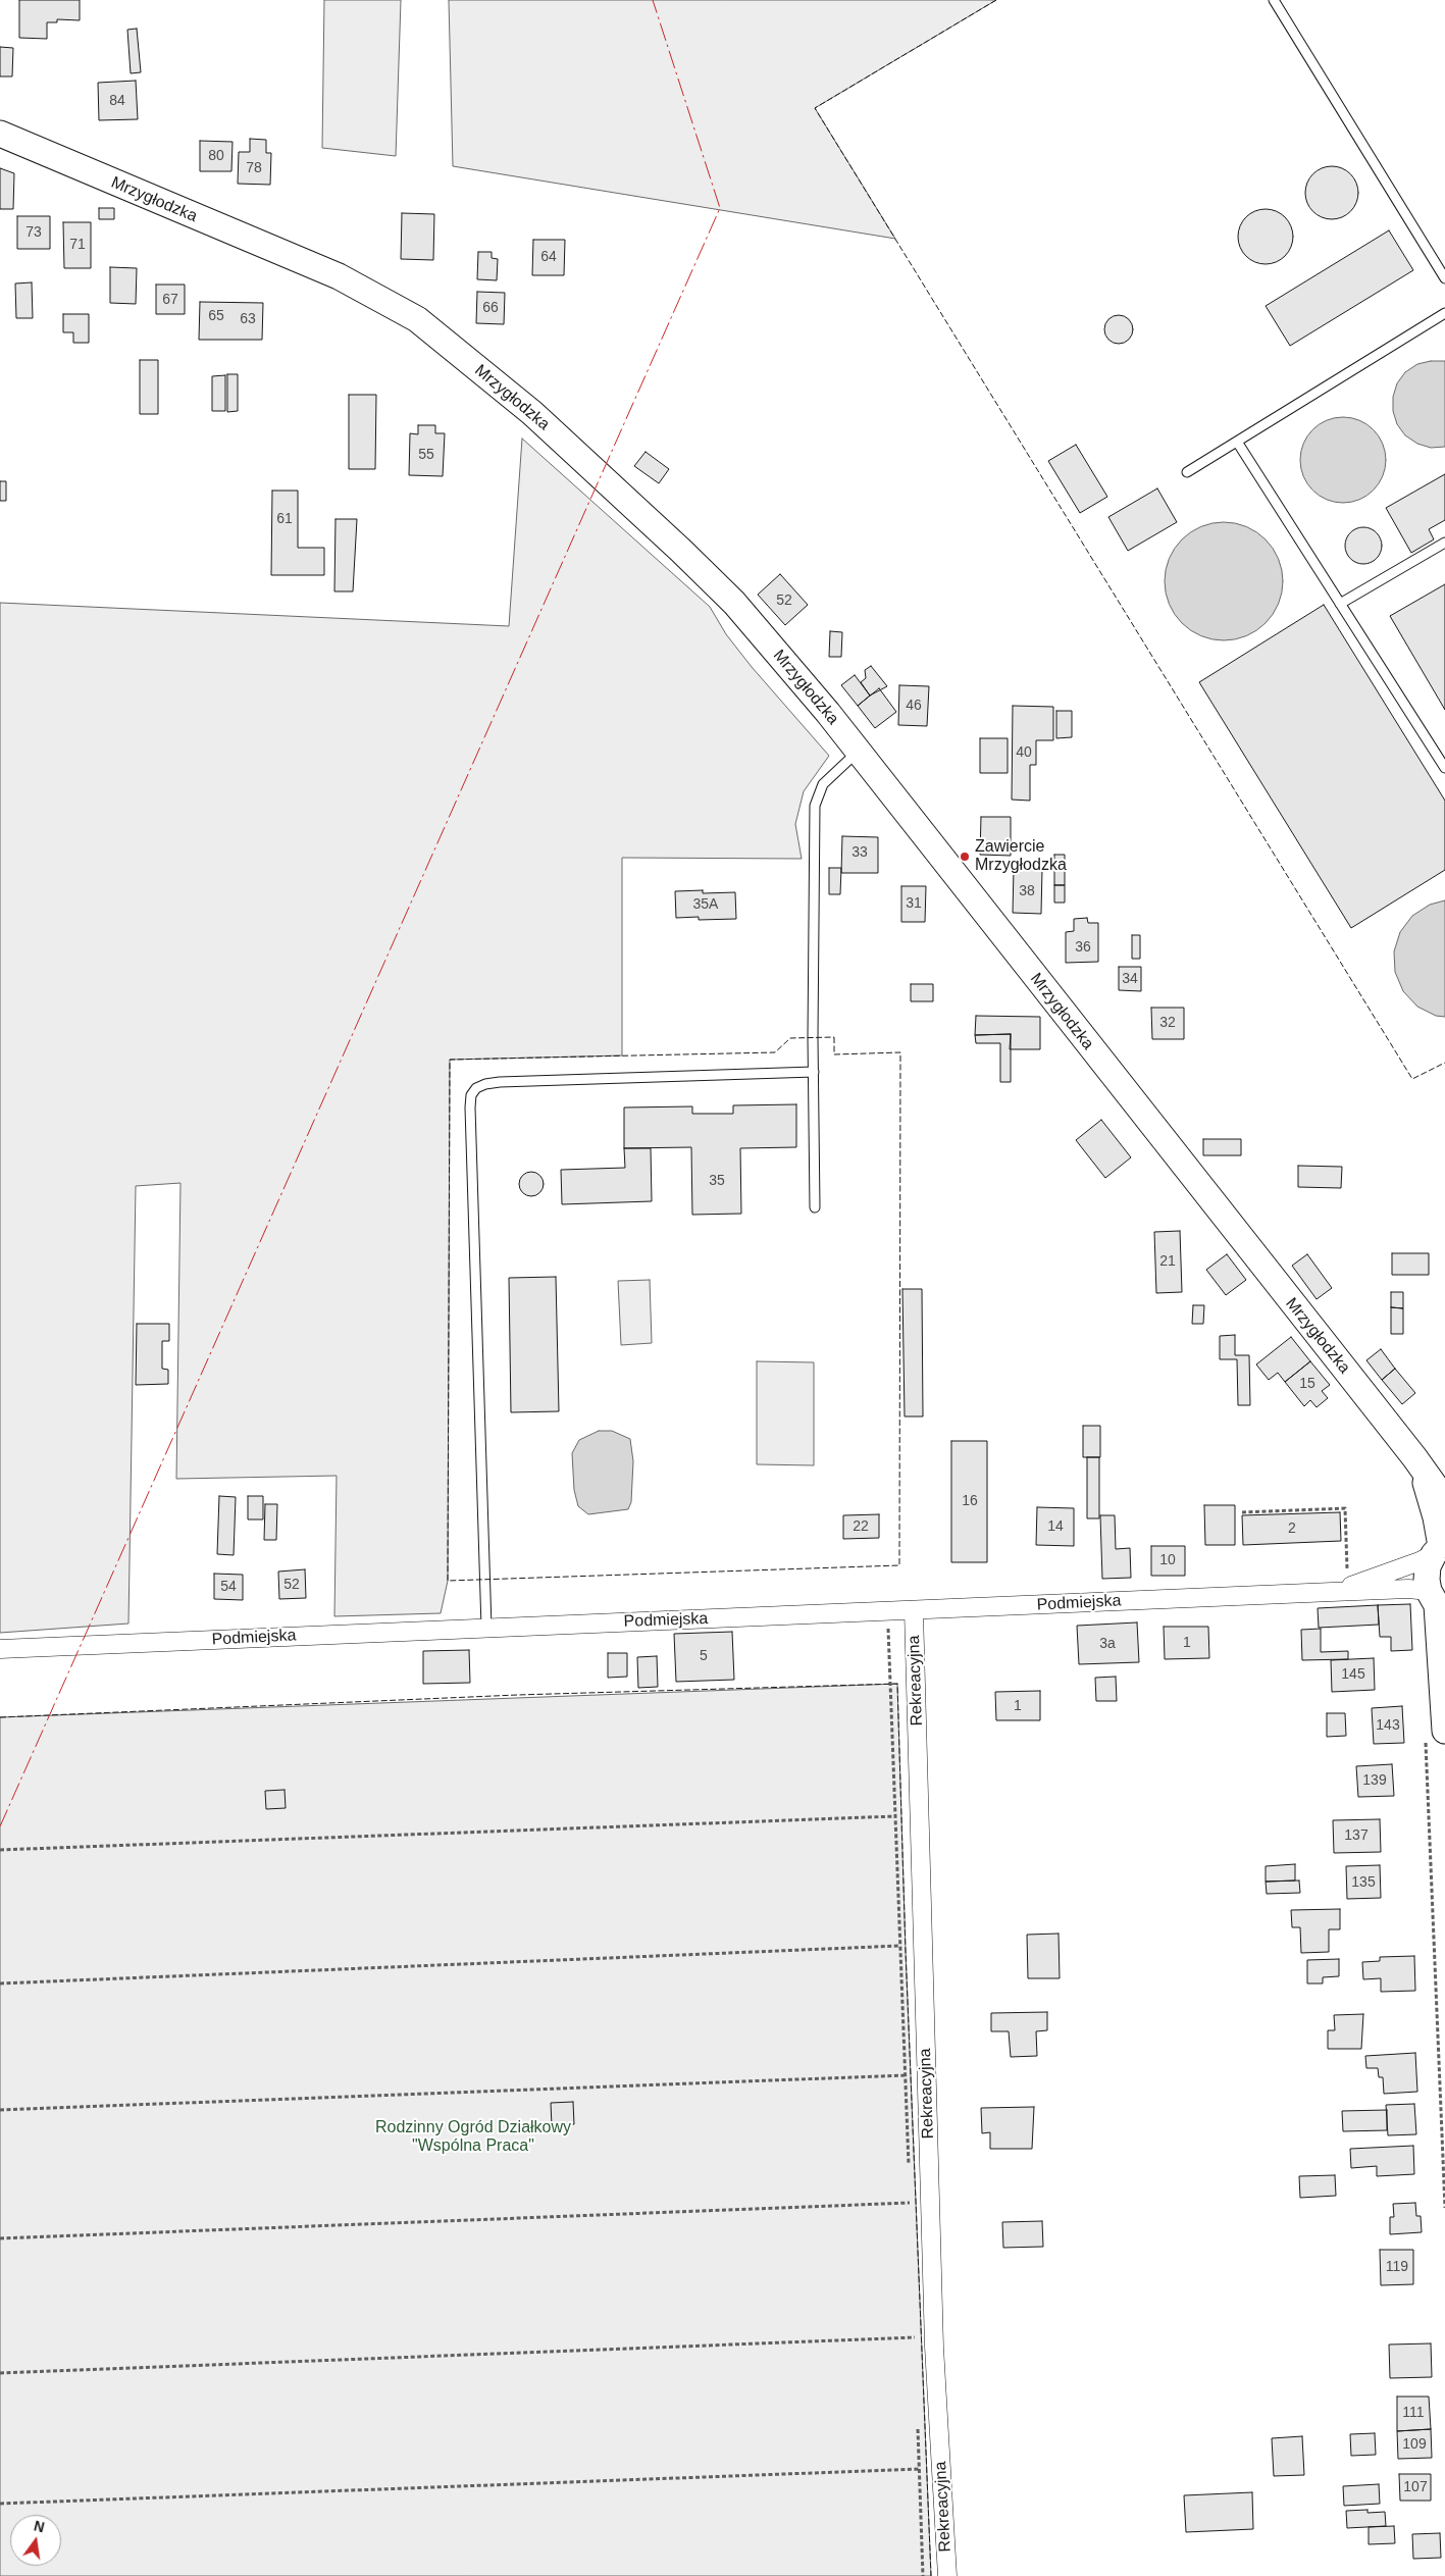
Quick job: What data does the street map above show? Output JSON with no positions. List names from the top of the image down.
{
  "streets": {
    "street": ["Mrzygłodzka", "Podmiejska", "Rekreacyjna"]
  },
  "crossings": [
    ["Mrzygłodzka", "Podmiejska"],
    ["Podmiejska", "Rekreacyjna"]
  ],
  "parks": ["Rodzinny Ogród Działkowy \"Wspólna Praca\""],
  "places": ["Zawiercie Mrzygłodzka"],
  "house_numbers": [
    "84",
    "80",
    "78",
    "73",
    "71",
    "64",
    "67",
    "66",
    "65",
    "63",
    "55",
    "61",
    "52",
    "46",
    "40",
    "33",
    "38",
    "31",
    "35A",
    "36",
    "34",
    "32",
    "35",
    "21",
    "15",
    "16",
    "22",
    "14",
    "2",
    "10",
    "52",
    "54",
    "1",
    "3a",
    "5",
    "145",
    "1",
    "143",
    "139",
    "137",
    "135",
    "119",
    "111",
    "109",
    "107"
  ],
  "north": "top"
}
